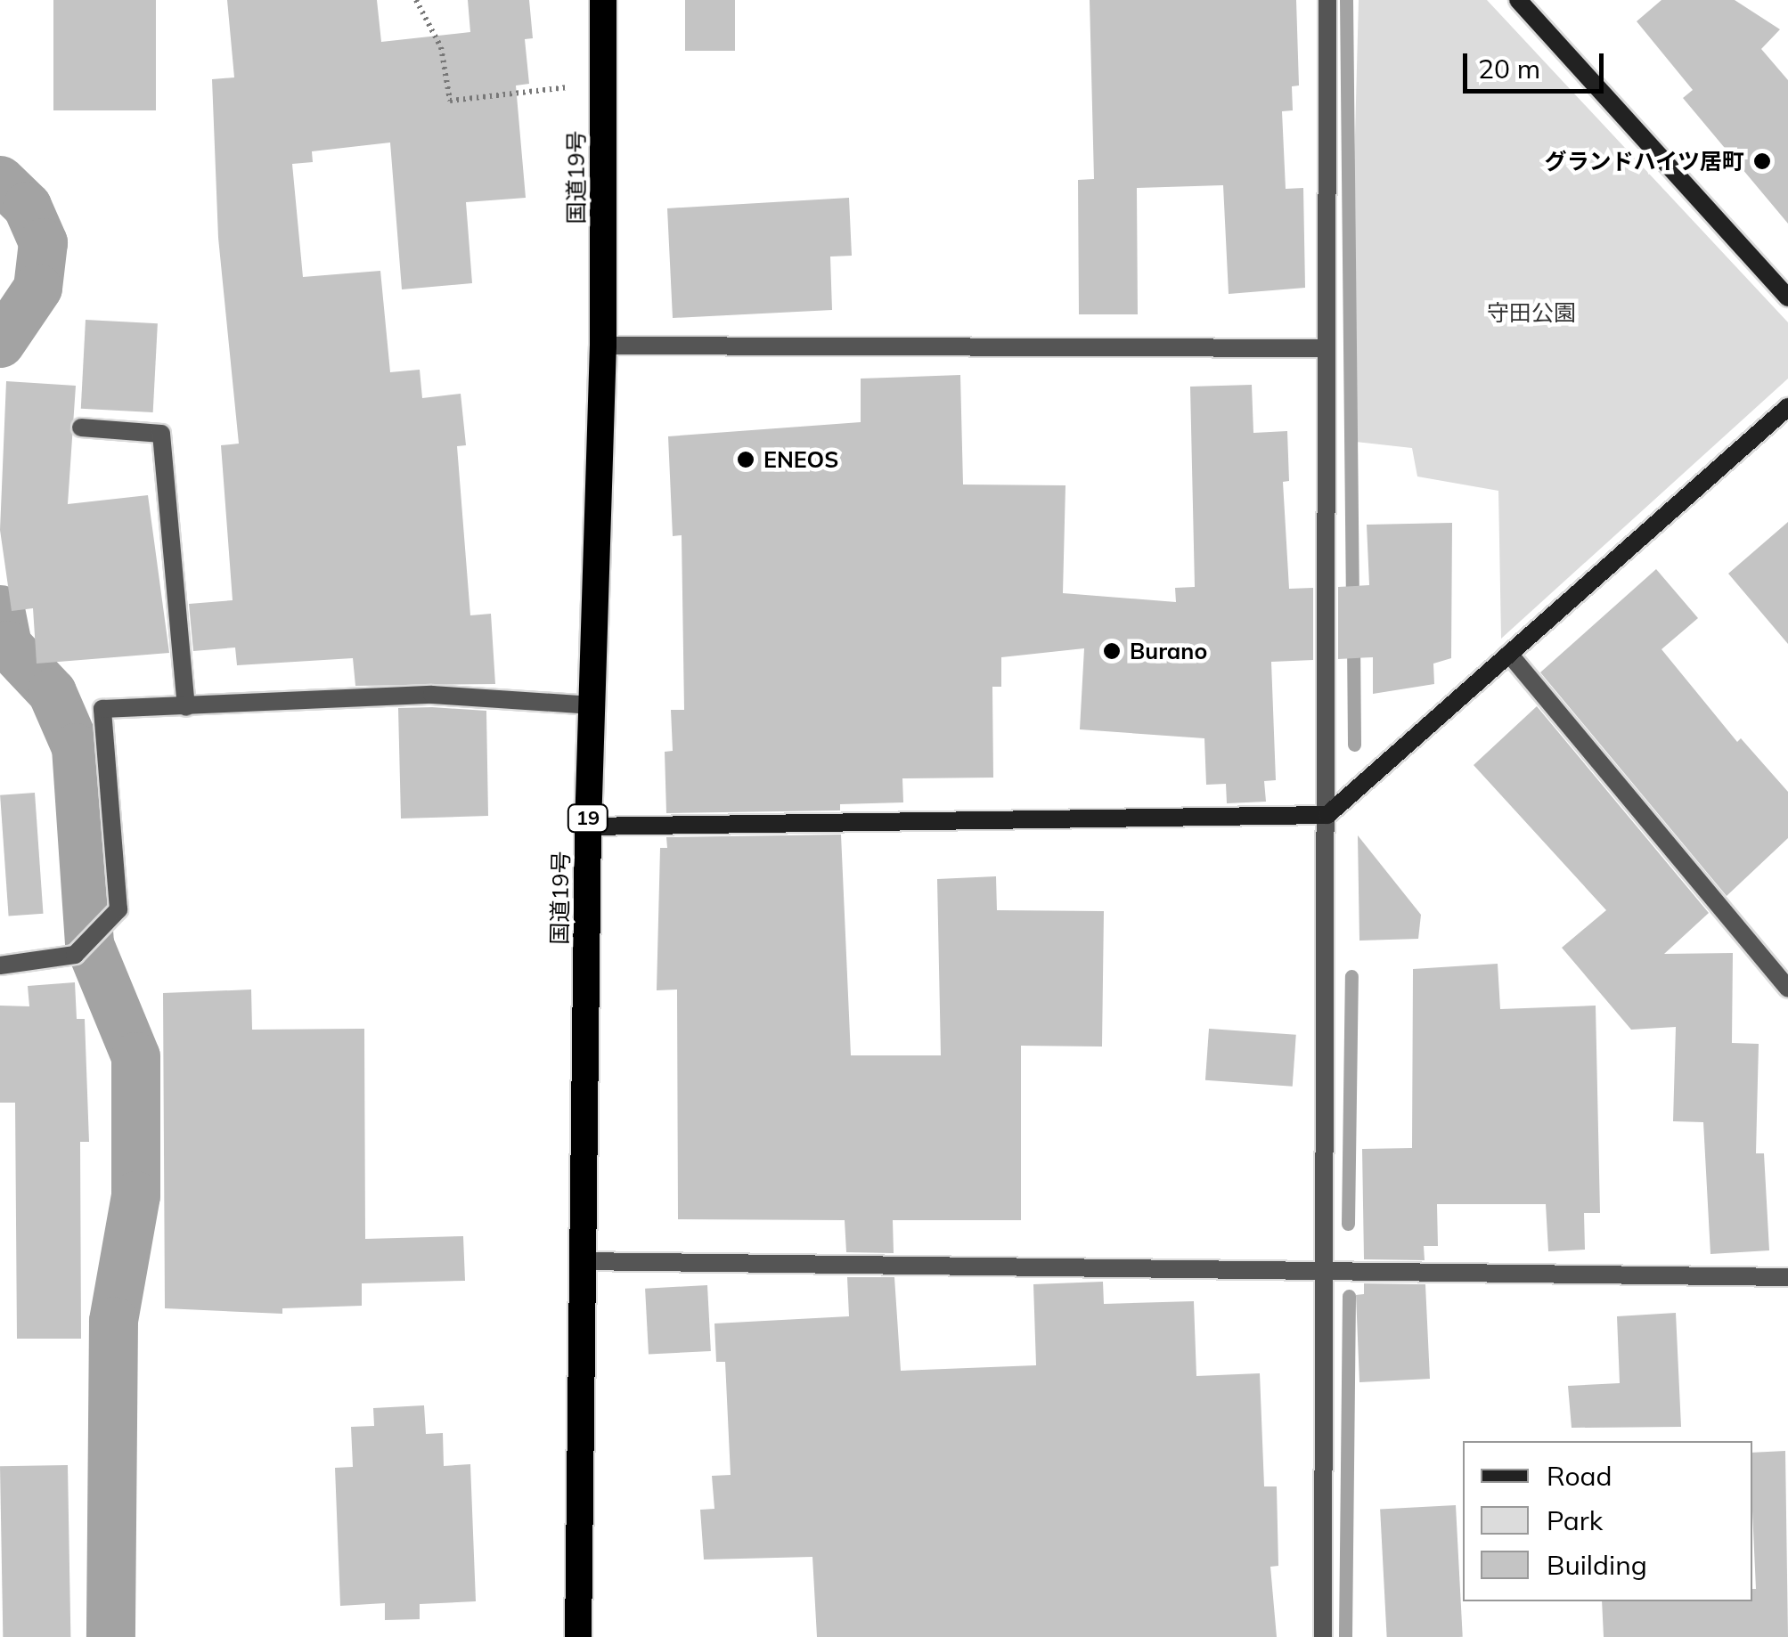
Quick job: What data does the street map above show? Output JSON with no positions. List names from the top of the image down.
{
  "streets": {
    "highway": ["国道19号", "19"]
  },
  "parks": ["守田公園"],
  "places": ["グランドハイツ居町", "ENEOS", "Burano"],
  "legend": ["Road", "Park", "Building"],
  "scale_bar": "20 m"
}
